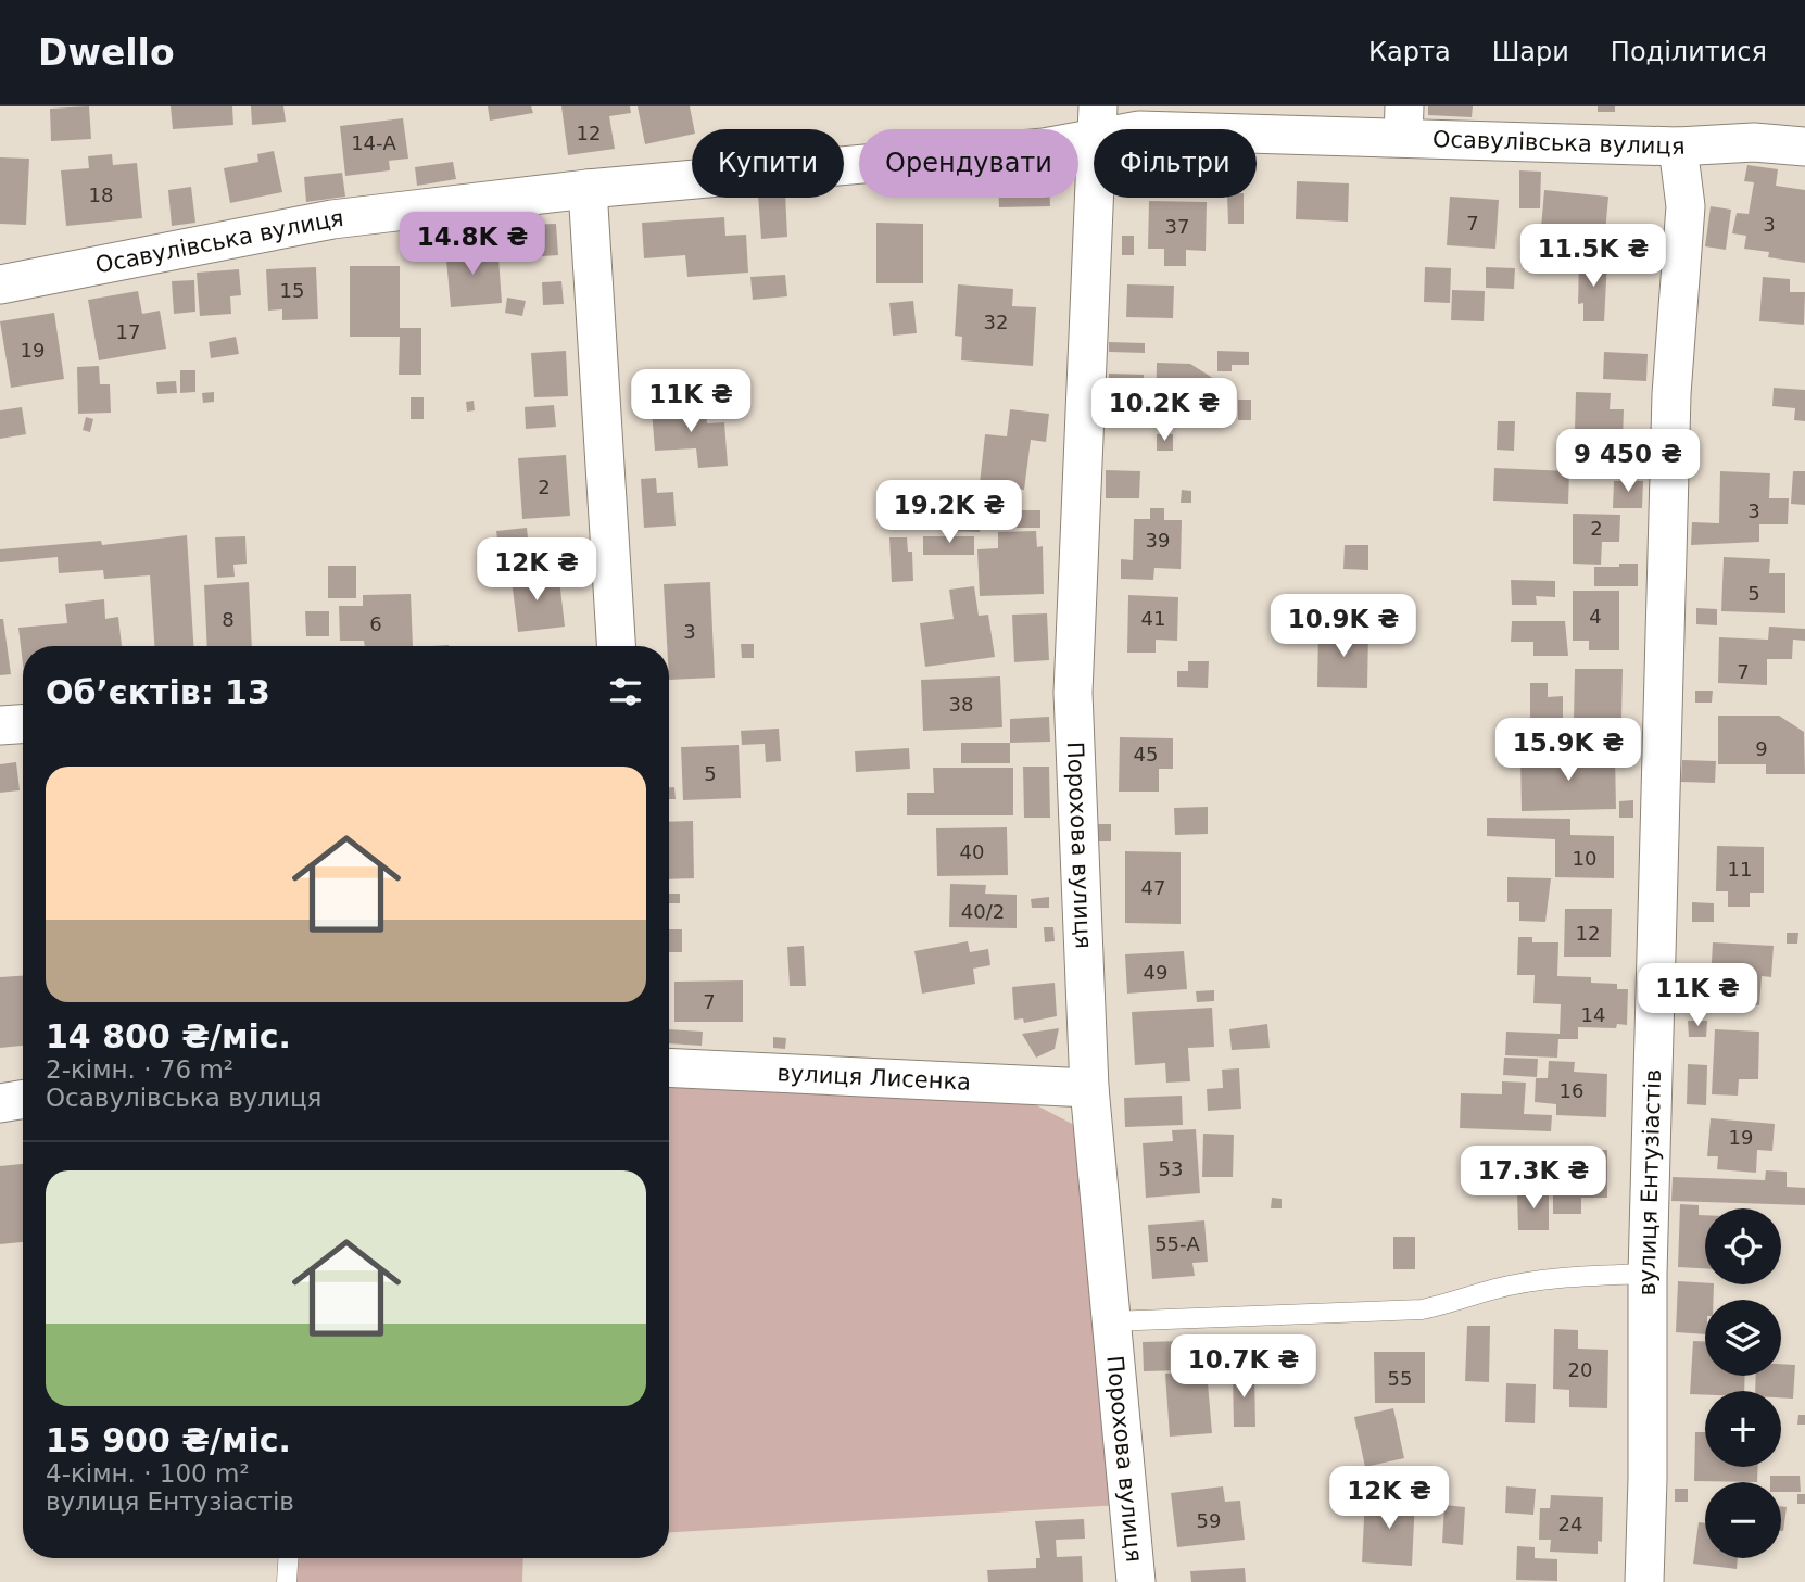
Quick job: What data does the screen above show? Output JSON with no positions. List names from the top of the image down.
{
  "streets": {
    "street": [
      "Осавулівська вулиця",
      "Порохова вулиця",
      "вулиця Лисенка",
      "вулиця Ентузіастів"
    ]
  },
  "crossings": [
    ["Осавулівська вулиця", "Порохова вулиця"],
    ["Осавулівська вулиця", "вулиця Ентузіастів"],
    ["Порохова вулиця", "вулиця Лисенка"]
  ],
  "house_numbers": [
    "12",
    "14-А",
    "18",
    "7",
    "3",
    "37",
    "15",
    "32",
    "17",
    "19",
    "2",
    "3",
    "2",
    "39",
    "5",
    "4",
    "41",
    "8",
    "6",
    "3",
    "7",
    "38",
    "9",
    "45",
    "5",
    "40",
    "10",
    "11",
    "47",
    "40/2",
    "12",
    "49",
    "7",
    "14",
    "16",
    "19",
    "53",
    "55-А",
    "20",
    "55",
    "59",
    "24"
  ],
  "page": {
    "header": "Dwello",
    "nav": ["Карта", "Шари", "Поділитися"],
    "chip": ["Купити", "Орендувати", "Фільтри"],
    "price": [
      "14.8K ₴",
      "11.5K ₴",
      "11K ₴",
      "10.2K ₴",
      "9 450 ₴",
      "19.2K ₴",
      "12K ₴",
      "10.9K ₴",
      "15.9K ₴",
      "11K ₴",
      "17.3K ₴",
      "10.7K ₴",
      "12K ₴"
    ],
    "heading": "Об’єктів: 13",
    "list": [
      {
        "name": "14 800 ₴/міс.",
        "note": "2-кімн. · 76 m² · Осавулівська вулиця"
      },
      {
        "name": "15 900 ₴/міс.",
        "note": "4-кімн. · 100 m² · вулиця Ентузіастів"
      }
    ],
    "map_buttons": ["+", "−"]
  }
}
